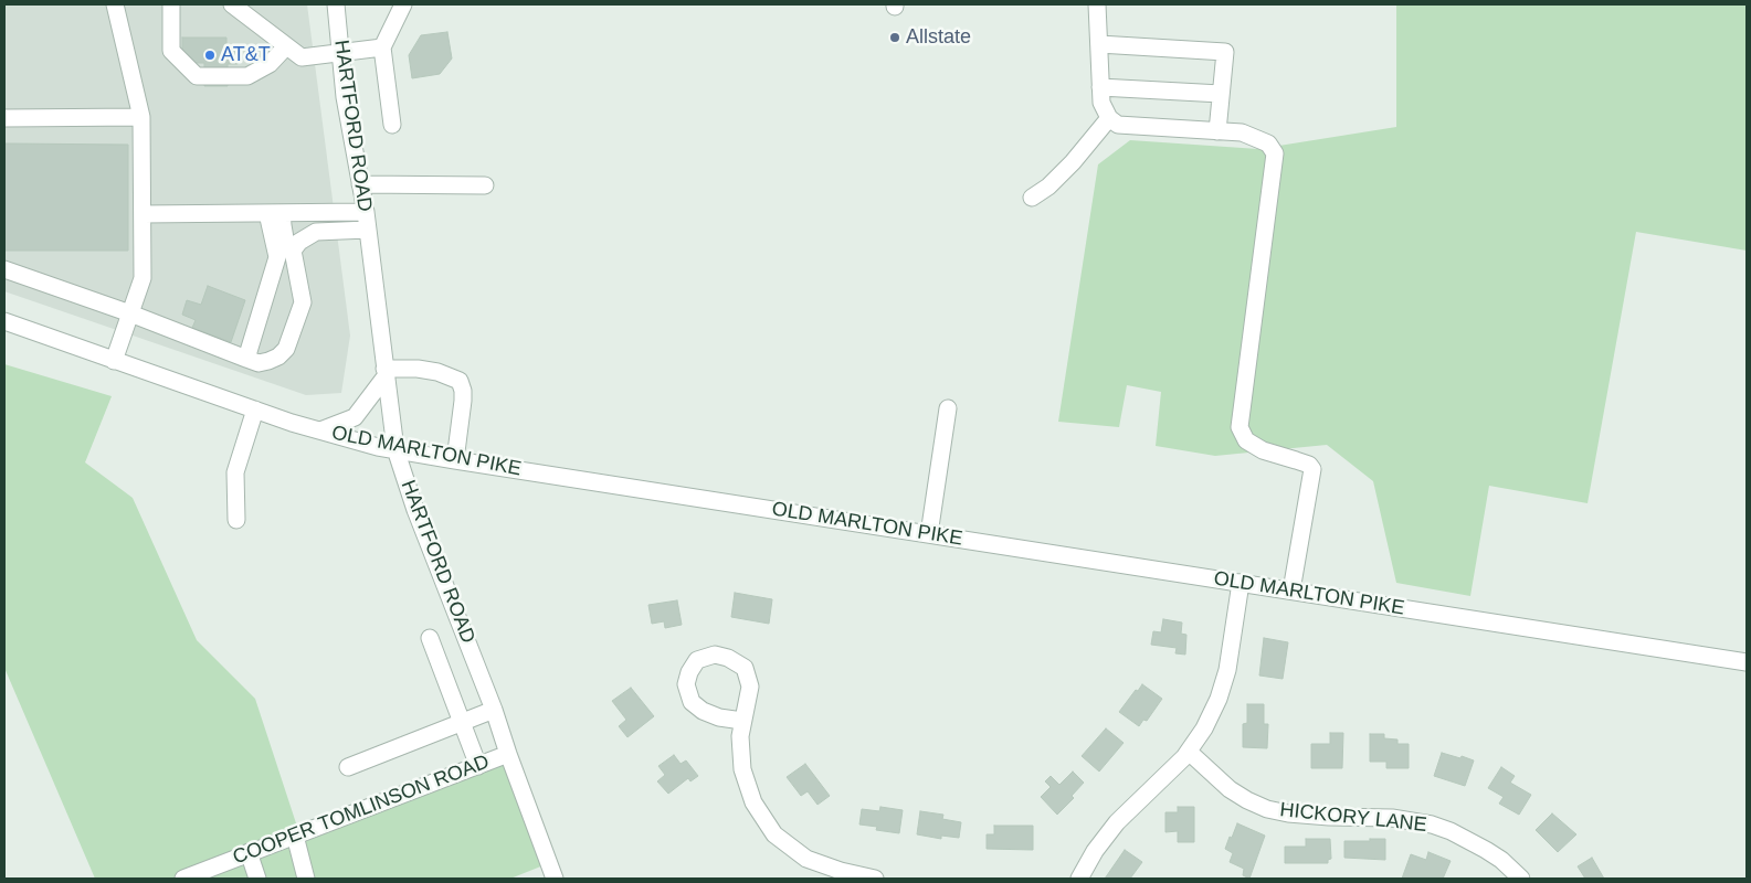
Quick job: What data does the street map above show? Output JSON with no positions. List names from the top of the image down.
{
  "streets": {
    "street": [
      "HARTFORD ROAD",
      "OLD MARLTON PIKE",
      "COOPER TOMLINSON ROAD",
      "HICKORY LANE"
    ]
  },
  "crossings": [
    ["HARTFORD ROAD", "OLD MARLTON PIKE"],
    ["HARTFORD ROAD", "COOPER TOMLINSON ROAD"]
  ],
  "places": ["Allstate", "AT&T"]
}
